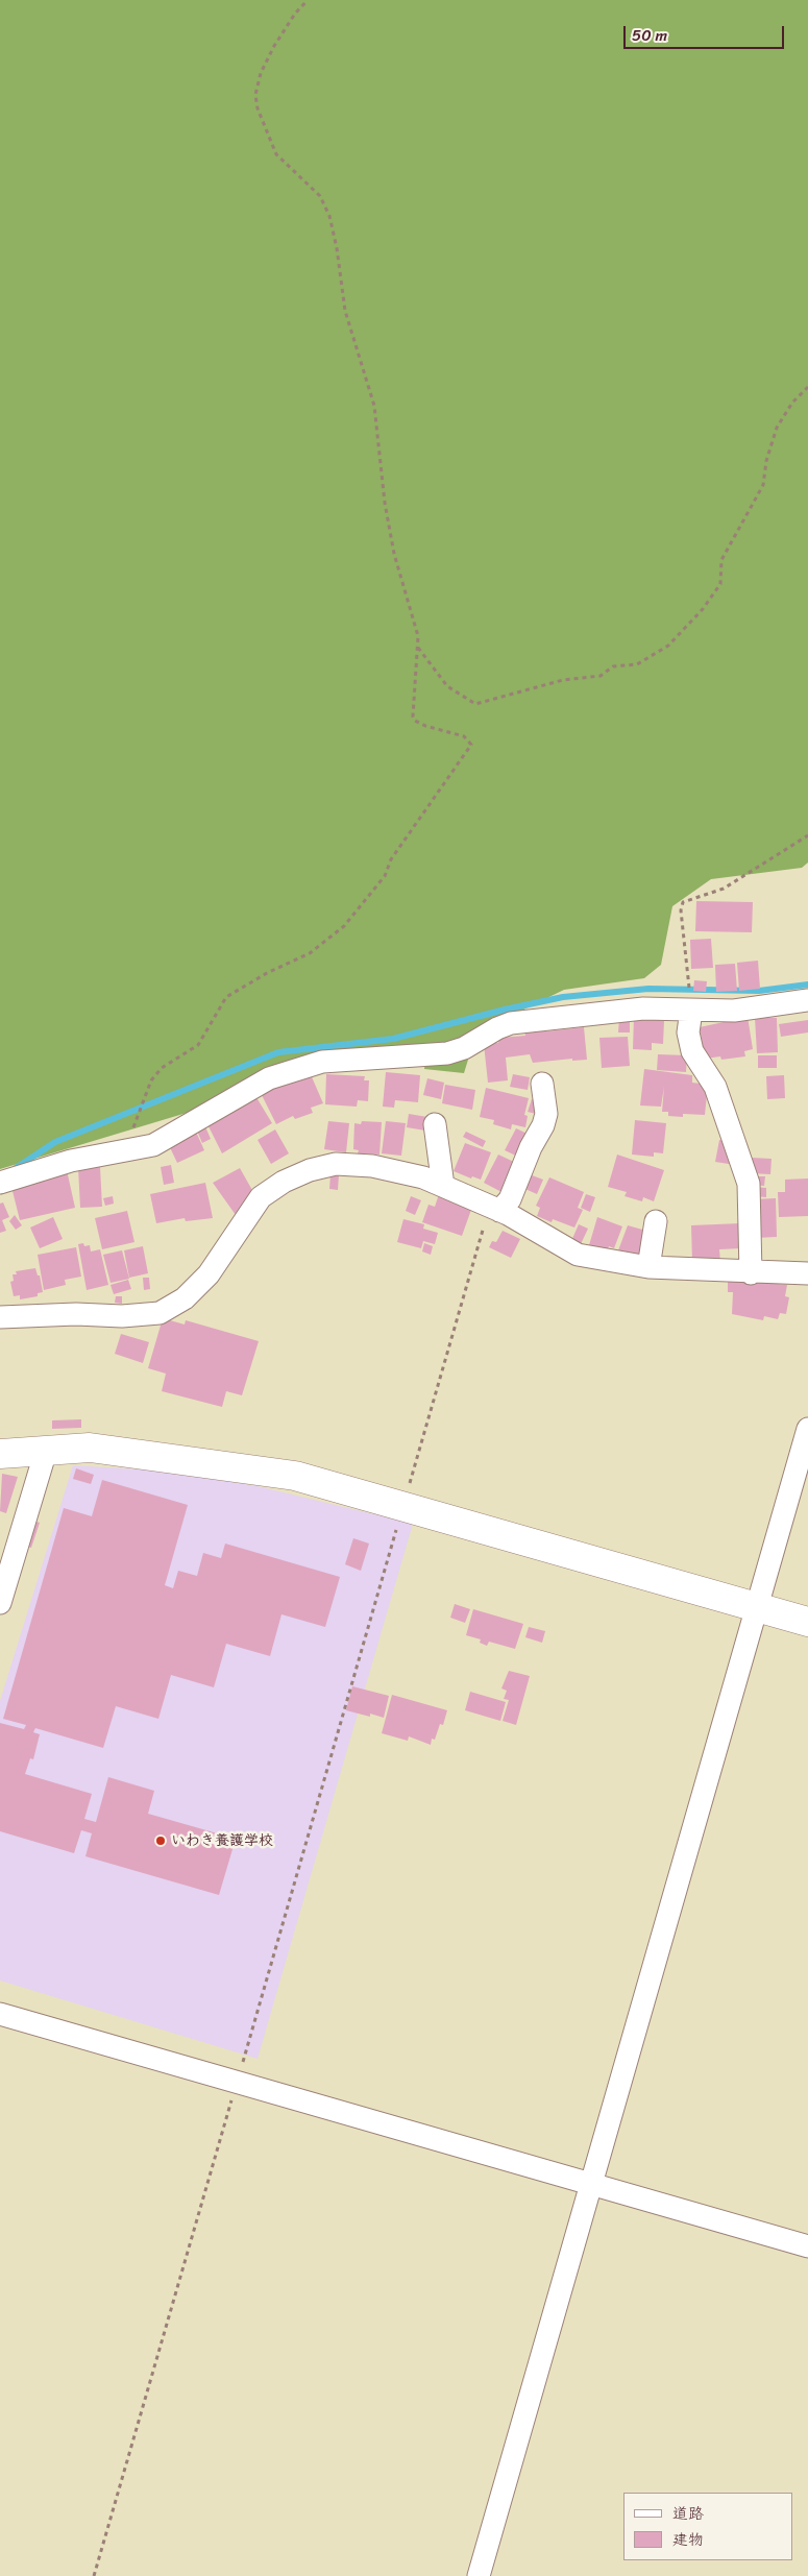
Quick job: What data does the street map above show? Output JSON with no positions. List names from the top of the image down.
{
  "places": ["いわき養護学校"],
  "legend": ["道路", "建物"],
  "scale_bar": "50 m"
}
